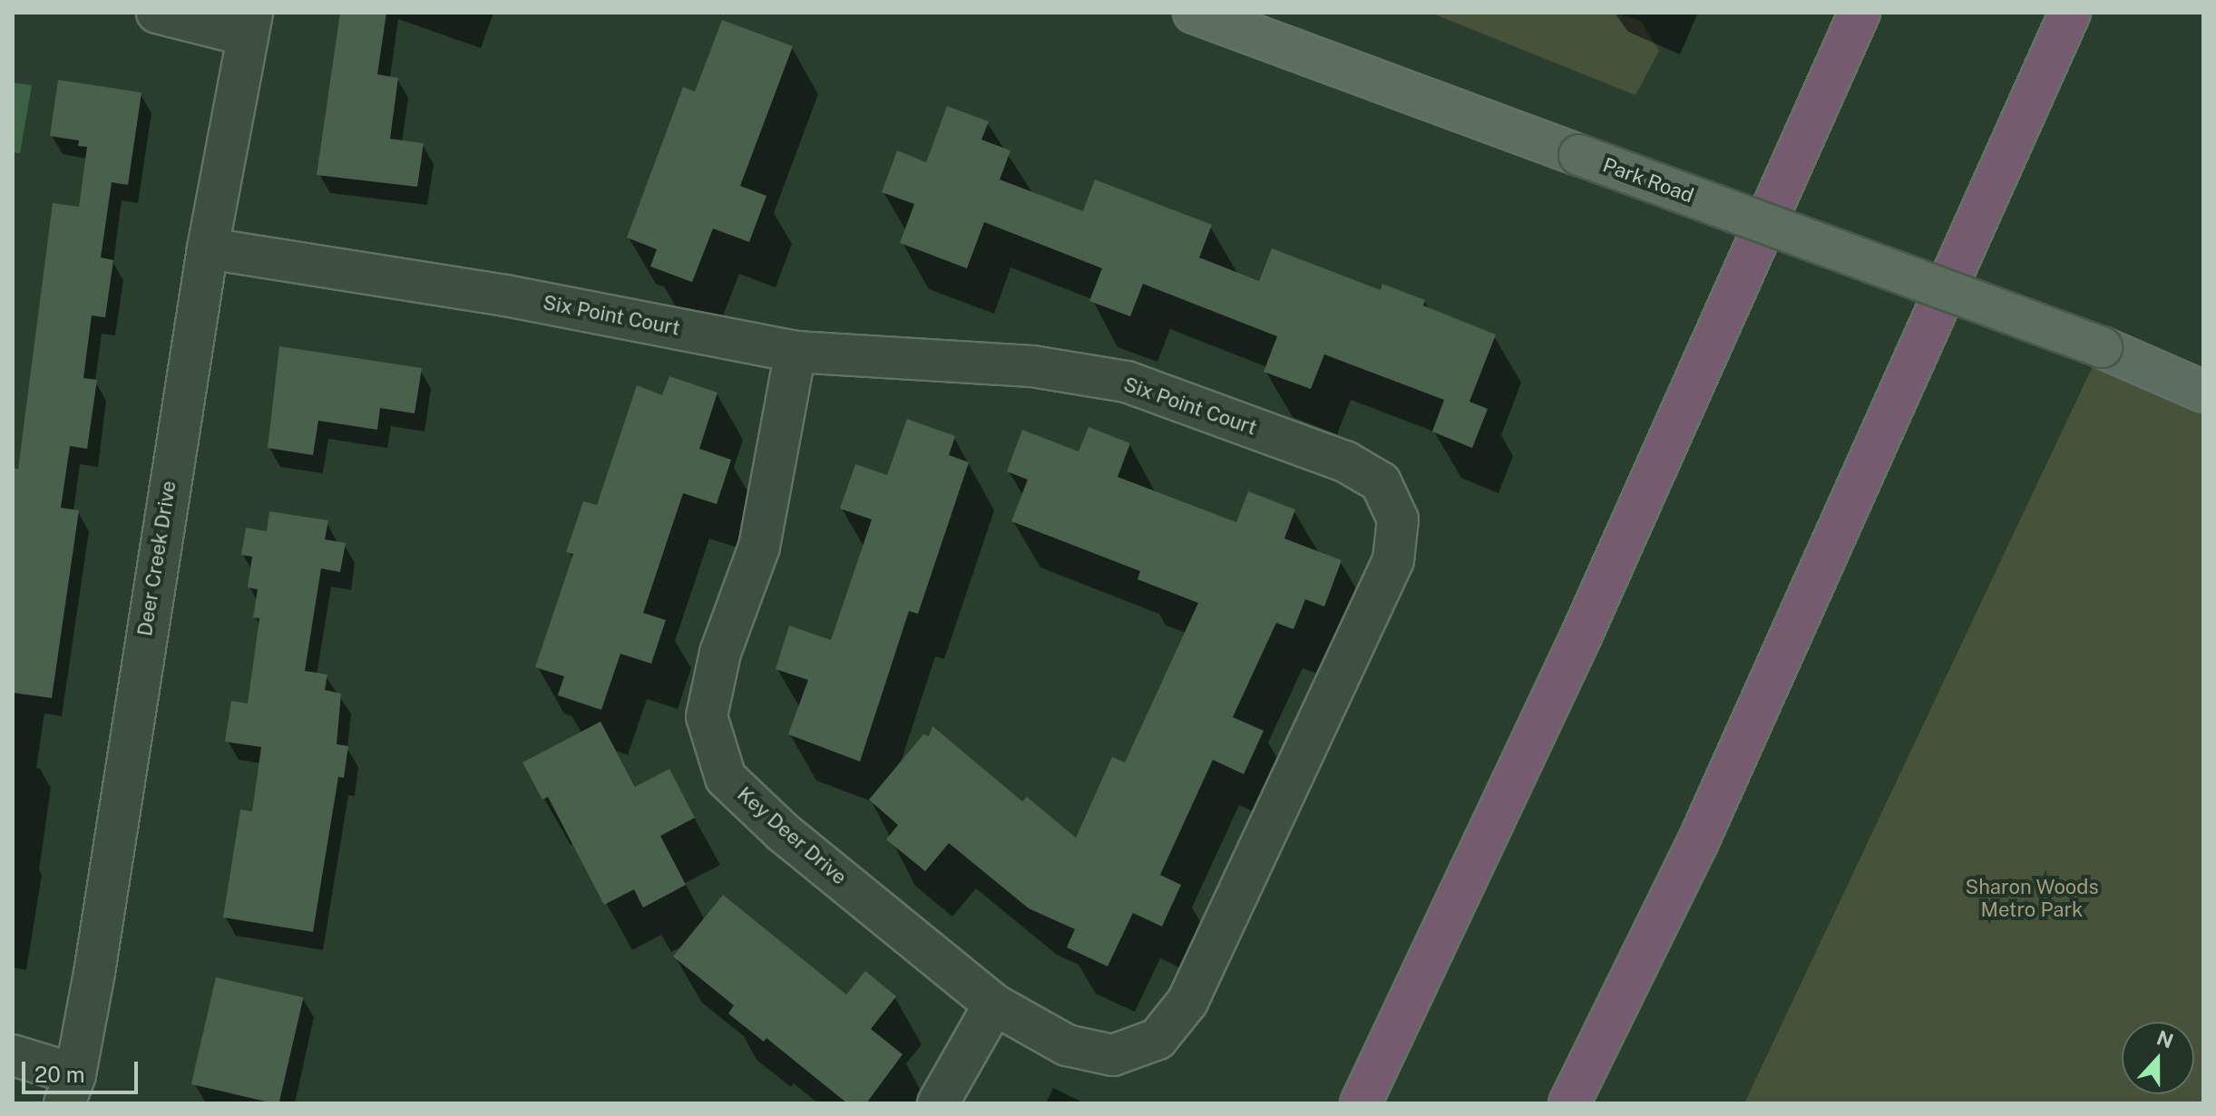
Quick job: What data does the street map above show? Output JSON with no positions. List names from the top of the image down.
{
  "streets": {
    "main road": ["Park Road"],
    "street": ["Six Point Court", "Deer Creek Drive", "Key Deer Drive"]
  },
  "crossings": [
    ["Six Point Court", "Deer Creek Drive"],
    ["Six Point Court", "Key Deer Drive"]
  ],
  "parks": ["Sharon Woods Metro Park"],
  "scale_bar": "20 m",
  "north": "top"
}
